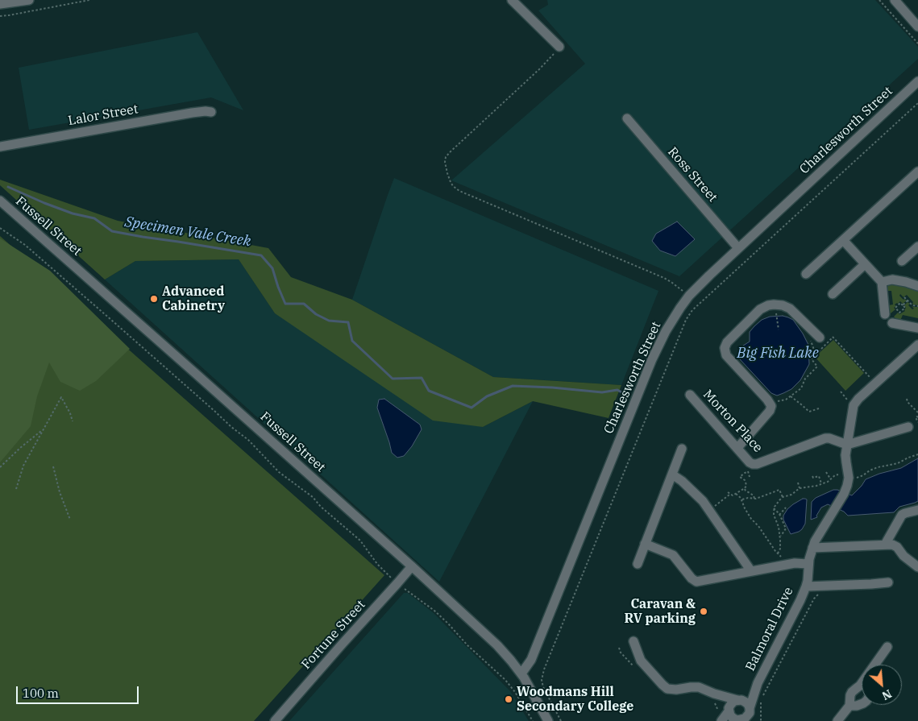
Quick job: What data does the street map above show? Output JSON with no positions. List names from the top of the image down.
{
  "streets": {
    "street": [
      "Lalor Street",
      "Charlesworth Street",
      "Ross Street",
      "Fussell Street",
      "Morton Place",
      "Balmoral Drive",
      "Fortune Street"
    ]
  },
  "crossings": [
    ["Charlesworth Street", "Ross Street"],
    ["Charlesworth Street", "Fussell Street"],
    ["Fussell Street", "Fortune Street"]
  ],
  "water": ["Specimen Vale Creek", "Big Fish Lake"],
  "places": ["Advanced Cabinetry", "Caravan & RV parking", "Woodmans Hill Secondary College"],
  "scale_bar": "100 m",
  "north": "bottom right"
}
